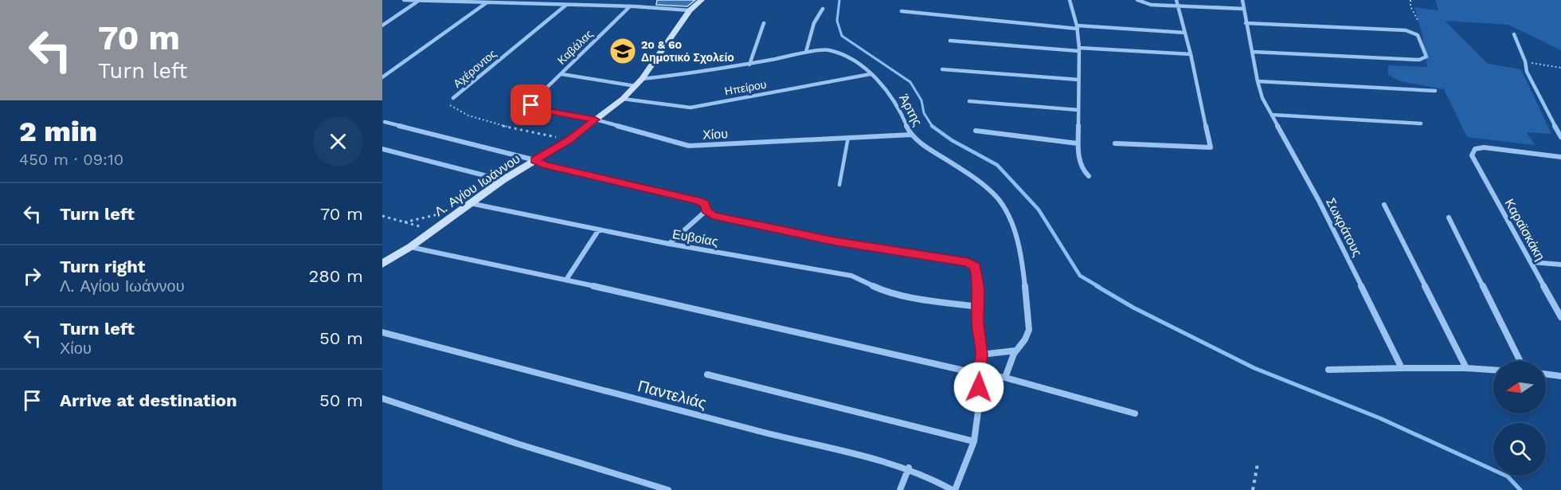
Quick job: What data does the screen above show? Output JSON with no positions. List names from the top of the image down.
{
  "streets": {
    "street": [
      "Καβάλας",
      "Αχέροντος",
      "Ηπείρου",
      "Άρτης",
      "Χίου",
      "Λ. Αγίου Ιωάννου",
      "Σωκράτους",
      "Καραϊσκάκη",
      "Ευβοίας",
      "Παντελιάς"
    ]
  },
  "crossings": [
    ["Καβάλας", "Χίου"],
    ["Αχέροντος", "Λ. Αγίου Ιωάννου"],
    ["Ηπείρου", "Άρτης"],
    ["Ηπείρου", "Λ. Αγίου Ιωάννου"],
    ["Άρτης", "Χίου"],
    ["Άρτης", "Λ. Αγίου Ιωάννου"],
    ["Χίου", "Λ. Αγίου Ιωάννου"],
    ["Λ. Αγίου Ιωάννου", "Ευβοίας"]
  ],
  "places": {
    "school or university": ["2ο & 6ο Δημοτικό Σχολείο"]
  },
  "north": "left",
  "page": {
    "turn": ["70 m", "Turn left"],
    "heading": ["2 min", "450 m · 09:10"],
    "list": [
      {
        "name": "Turn left",
        "value": "70 m"
      },
      {
        "name": "Turn right",
        "note": "Λ. Αγίου Ιωάννου",
        "value": "280 m"
      },
      {
        "name": "Turn left",
        "note": "Χίου",
        "value": "50 m"
      },
      {
        "name": "Arrive at destination",
        "value": "50 m"
      }
    ]
  }
}
